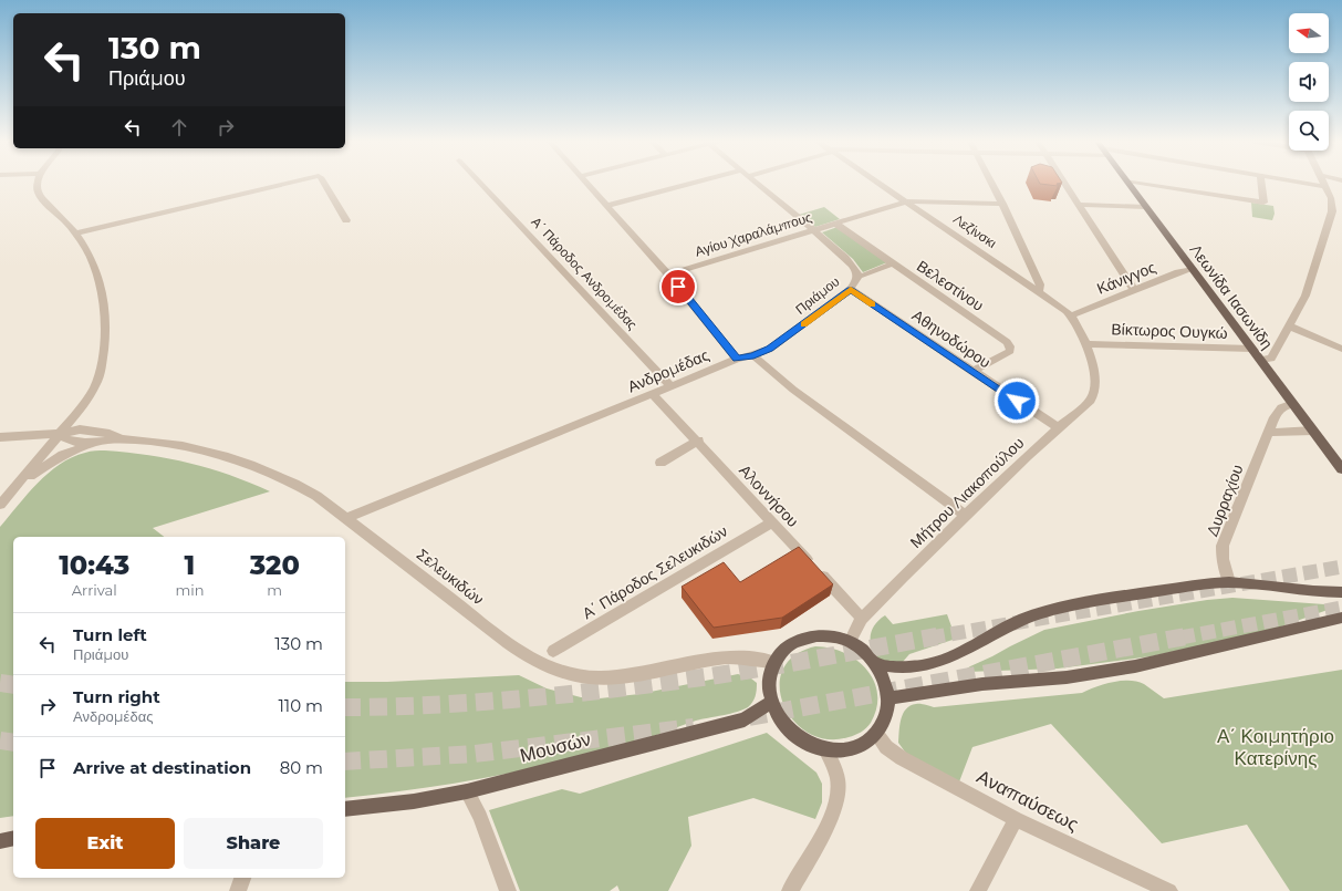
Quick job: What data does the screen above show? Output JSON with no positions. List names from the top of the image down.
{
  "streets": {
    "main road": ["Λεωνίδα Ιασωνίδη", "Μουσών"],
    "street": [
      "Λεζίνσκι",
      "Αγίου Χαραλάμπους",
      "Α΄ Πάροδος Ανδρομέδας",
      "Κάνιγγος",
      "Βελεστίνου",
      "Πριάμου",
      "Βίκτωρος Ουγκώ",
      "Αθηνοδώρου",
      "Ανδρομέδας",
      "Μήτρου Λιακοπούλου",
      "Αλοννήσου",
      "Δυρραχίου",
      "Α΄ Πάροδος Σελευκιδών",
      "Σελευκιδών",
      "Αναπαύσεως"
    ]
  },
  "crossings": [
    ["Λεζίνσκι", "Αγίου Χαραλάμπους"],
    ["Λεζίνσκι", "Κάνιγγος"],
    ["Λεζίνσκι", "Μήτρου Λιακοπούλου"],
    ["Αγίου Χαραλάμπους", "Βελεστίνου"],
    ["Αγίου Χαραλάμπους", "Πριάμου"],
    ["Αγίου Χαραλάμπους", "Ανδρομέδας"],
    ["Α΄ Πάροδος Ανδρομέδας", "Ανδρομέδας"],
    ["Κάνιγγος", "Λεωνίδα Ιασωνίδη"],
    ["Κάνιγγος", "Μήτρου Λιακοπούλου"],
    ["Βελεστίνου", "Αθηνοδώρου"],
    ["Πριάμου", "Αθηνοδώρου"],
    ["Πριάμου", "Ανδρομέδας"],
    ["Λεωνίδα Ιασωνίδη", "Βίκτωρος Ουγκώ"],
    ["Λεωνίδα Ιασωνίδη", "Δυρραχίου"],
    ["Βίκτωρος Ουγκώ", "Μήτρου Λιακοπούλου"],
    ["Αθηνοδώρου", "Μήτρου Λιακοπούλου"],
    ["Ανδρομέδας", "Αλοννήσου"],
    ["Ανδρομέδας", "Σελευκιδών"],
    ["Μήτρου Λιακοπούλου", "Αλοννήσου"],
    ["Μήτρου Λιακοπούλου", "Σελευκιδών"],
    ["Μήτρου Λιακοπούλου", "Μουσών"],
    ["Μήτρου Λιακοπούλου", "Αναπαύσεως"],
    ["Αλοννήσου", "Α΄ Πάροδος Σελευκιδών"],
    ["Σελευκιδών", "Μουσών"],
    ["Σελευκιδών", "Αναπαύσεως"],
    ["Μουσών", "Αναπαύσεως"]
  ],
  "parks": ["Α΄ Κοιμητήριο Κατερίνης"],
  "north": "left",
  "page": {
    "turn": ["130 m", "Πριάμου"],
    "eta": [
      "10:43",
      "Arrival",
      "1",
      "min",
      "320",
      "m"
    ],
    "list": [
      {
        "name": "Turn left",
        "note": "Πριάμου",
        "value": "130 m"
      },
      {
        "name": "Turn right",
        "note": "Ανδρομέδας",
        "value": "110 m"
      },
      {
        "name": "Arrive at destination",
        "value": "80 m"
      }
    ],
    "buttons": ["Exit", "Share"]
  }
}
